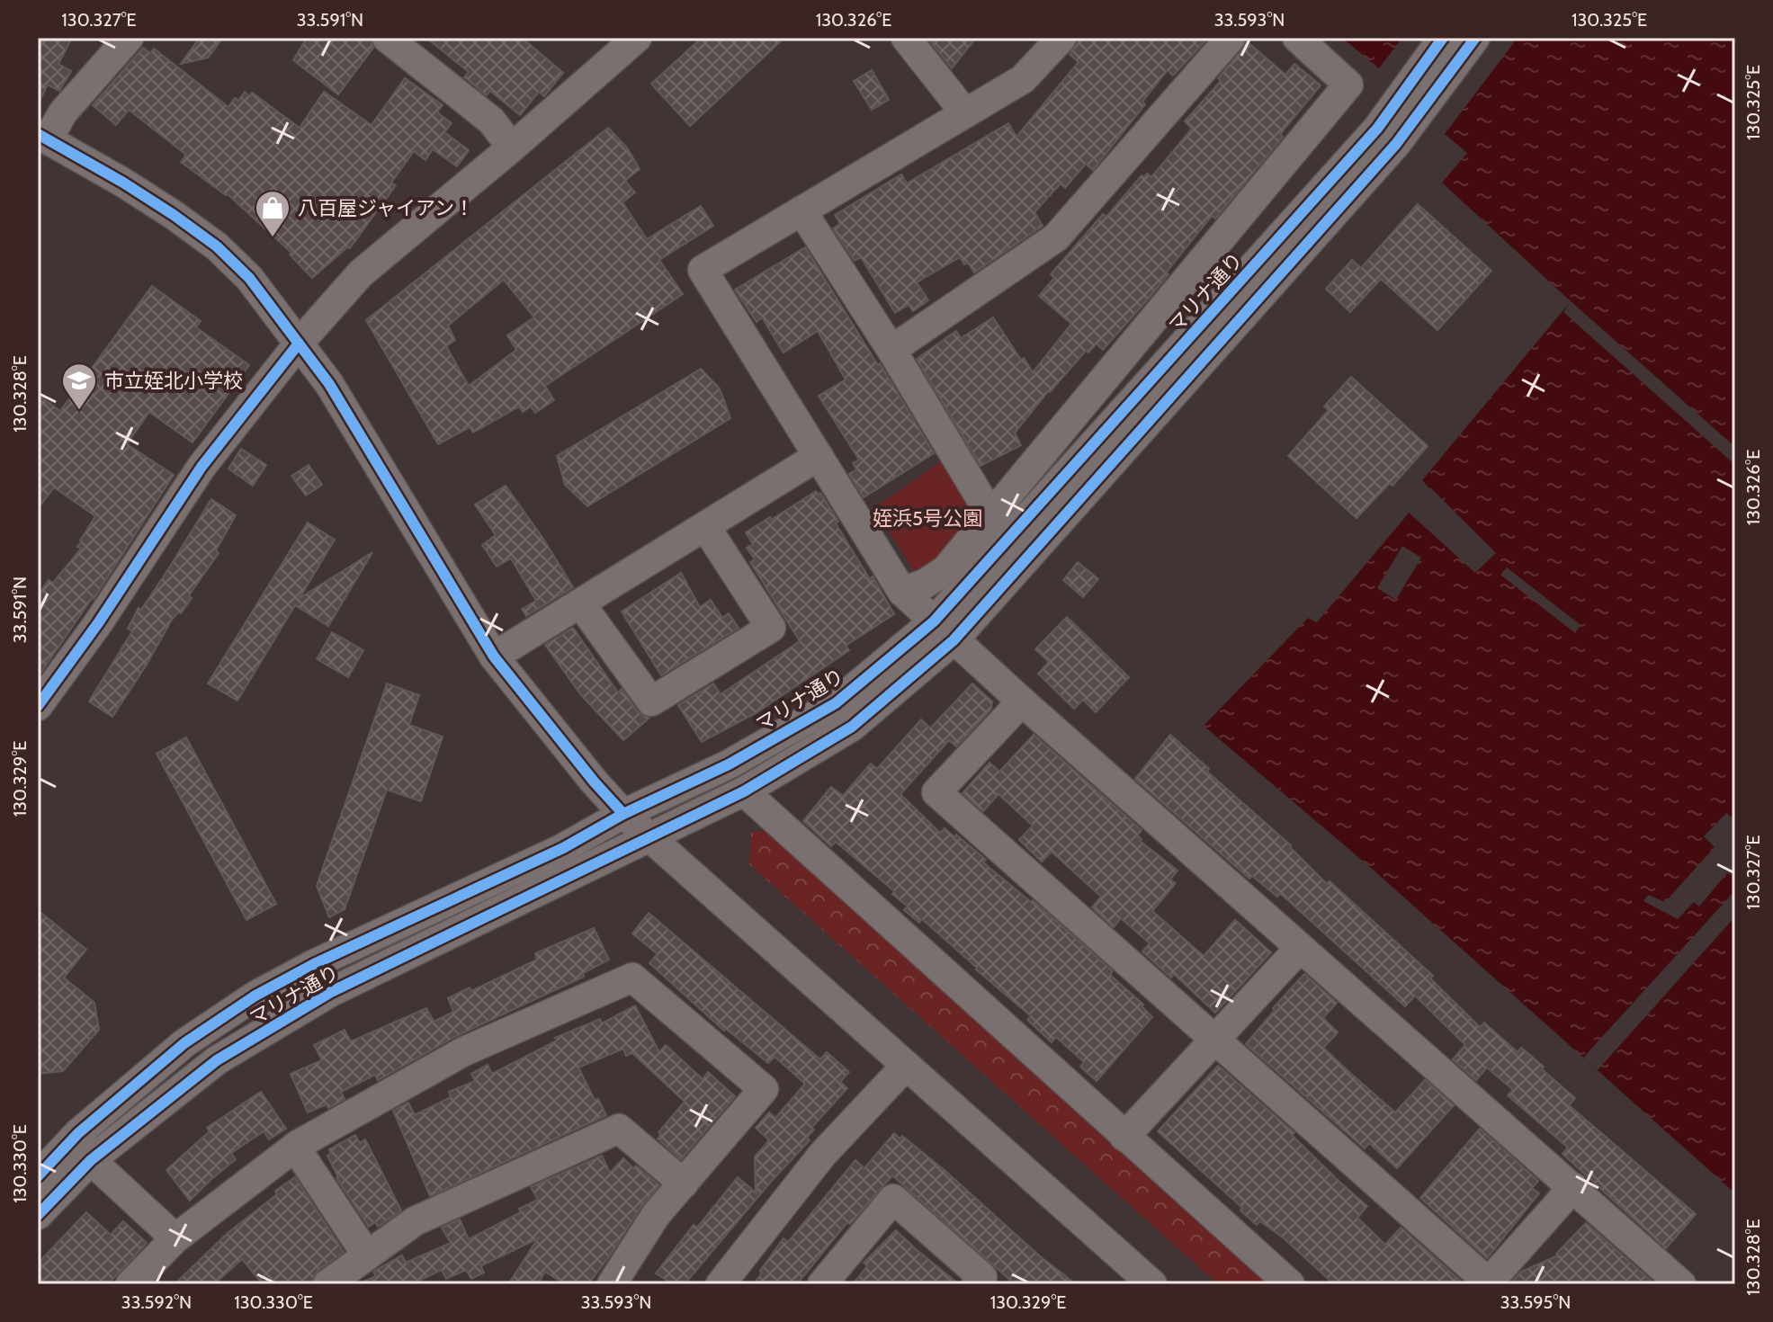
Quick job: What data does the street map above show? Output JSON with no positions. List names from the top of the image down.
{
  "streets": {
    "street": ["マリナ通り"]
  },
  "parks": ["姪浜5号公園"],
  "places": {
    "shop": ["八百屋ジャイアン！"],
    "school or university": ["市立姪北小学校"]
  },
  "coordinates": [
    "130.327°E",
    "33.591°N",
    "130.326°E",
    "33.593°N",
    "130.325°E",
    "130.328°E",
    "130.329°E",
    "130.330°E",
    "33.592°N",
    "33.595°N"
  ]
}
